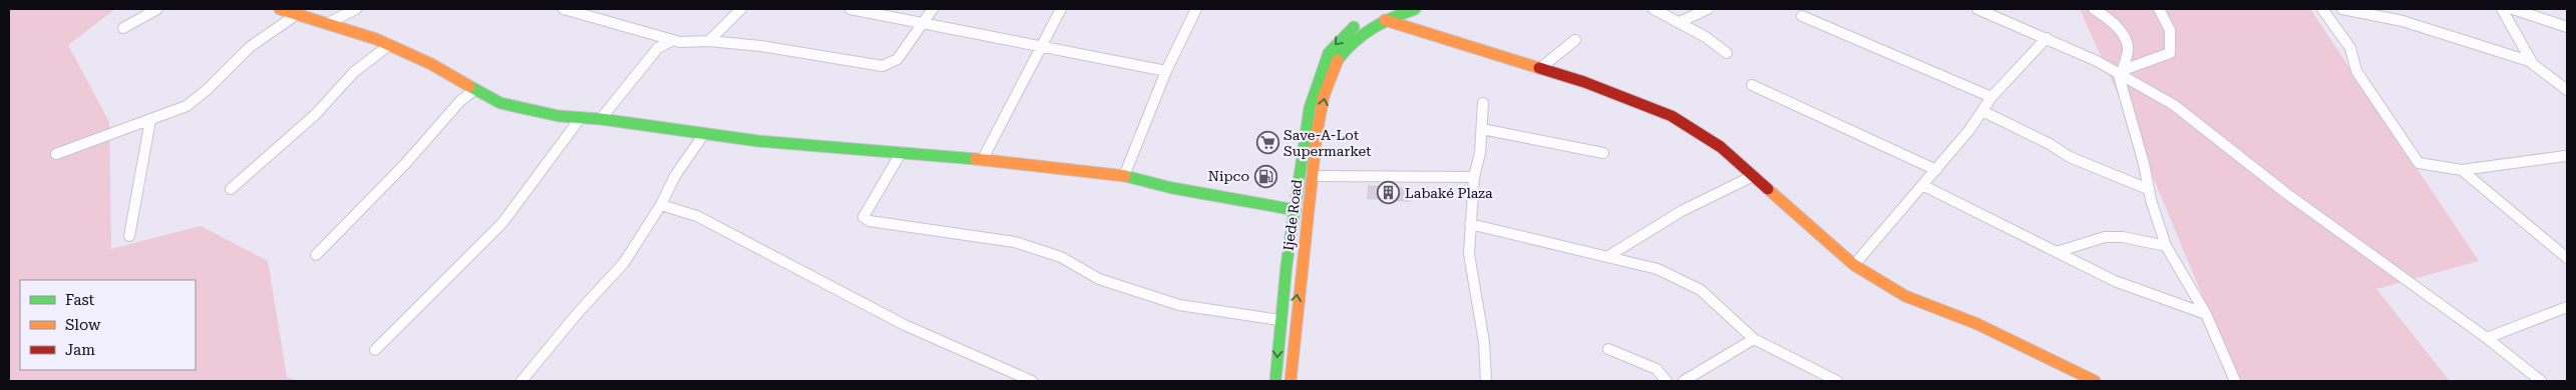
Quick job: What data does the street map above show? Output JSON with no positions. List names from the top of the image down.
{
  "streets": {
    "street": ["Ijede Road"]
  },
  "places": {
    "supermarket": ["Save-A-Lot Supermarket"],
    "fuel station": ["Nipco"],
    "building": ["Labaké Plaza"]
  },
  "legend": ["Fast", "Slow", "Jam"]
}
